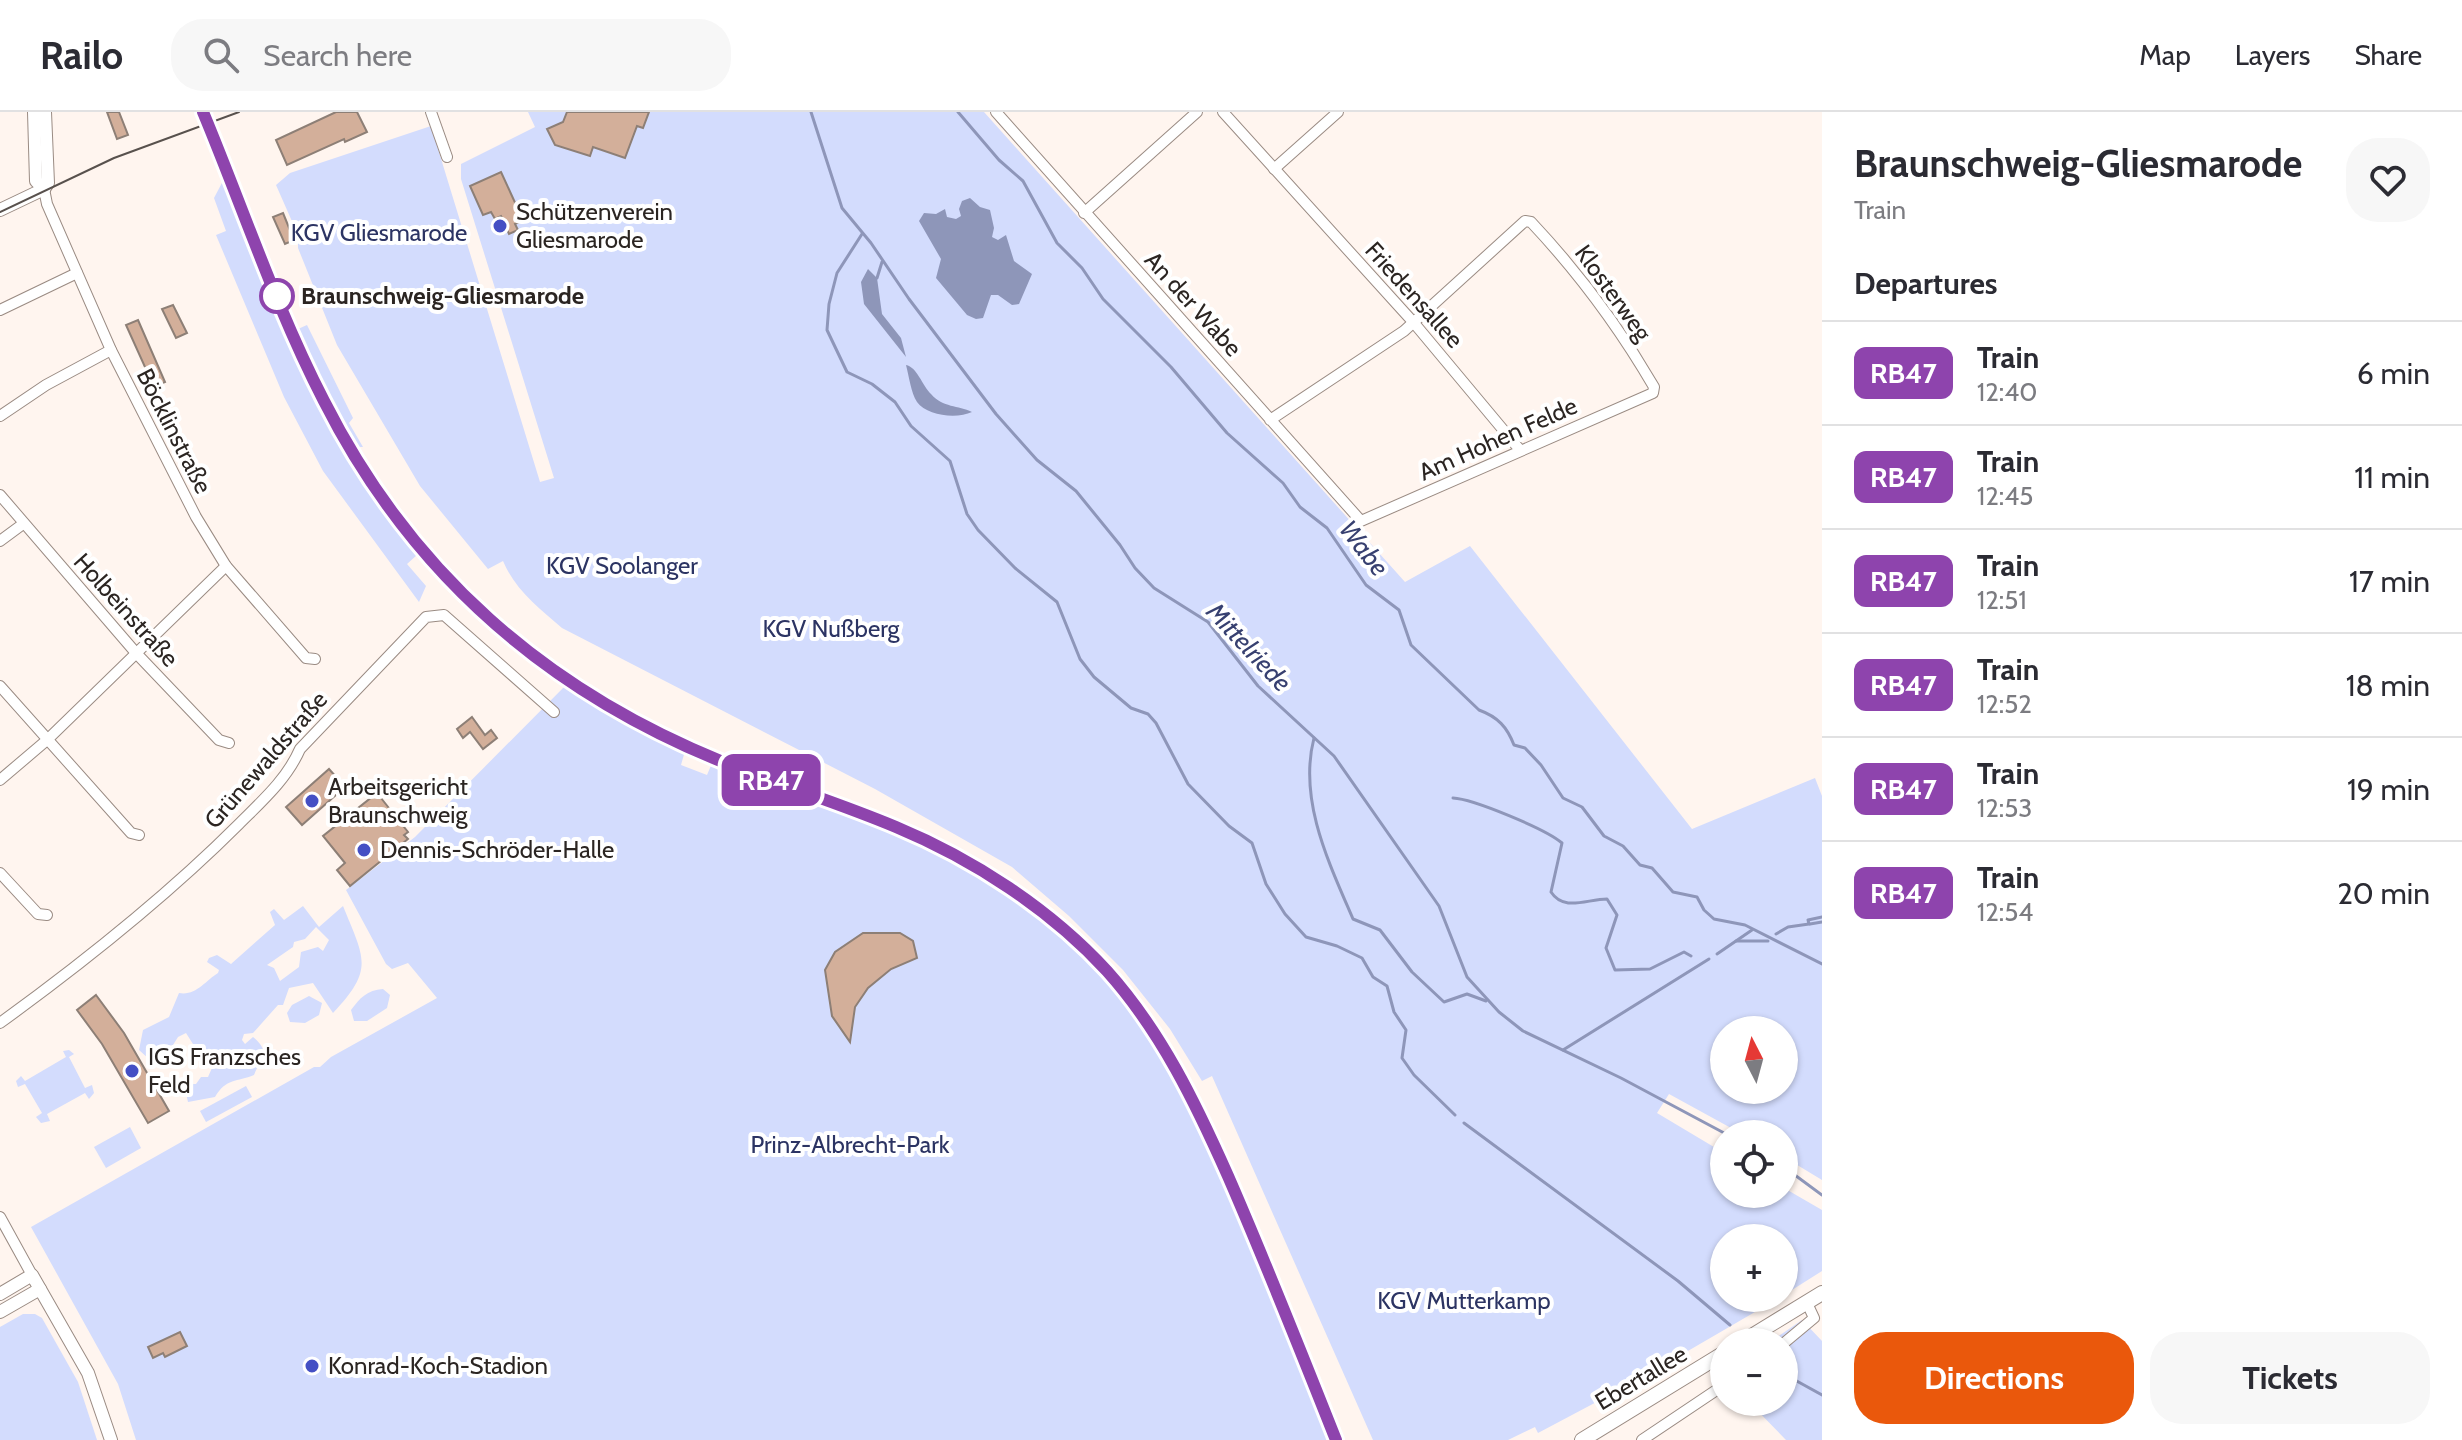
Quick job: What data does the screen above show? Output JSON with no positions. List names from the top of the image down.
{
  "streets": {
    "main road": ["Ebertallee"],
    "street": [
      "Klosterweg",
      "Friedensallee",
      "An der Wabe",
      "Böcklinstraße",
      "Am Hohen Felde",
      "Holbeinstraße",
      "Grünewaldstraße"
    ]
  },
  "crossings": [
    ["Klosterweg", "Friedensallee"],
    ["Klosterweg", "Am Hohen Felde"],
    ["Friedensallee", "Am Hohen Felde"],
    ["An der Wabe", "Am Hohen Felde"]
  ],
  "water": ["Wabe", "Mittelriede"],
  "parks": [
    "KGV Gliesmarode",
    "KGV Soolanger",
    "KGV Nußberg",
    "Prinz-Albrecht-Park",
    "KGV Mutterkamp"
  ],
  "places": [
    "Schützenverein Gliesmarode",
    "Braunschweig-Gliesmarode",
    "Arbeitsgericht Braunschweig",
    "Dennis-Schröder-Halle",
    "IGS Franzsches Feld",
    "Konrad-Koch-Stadion"
  ],
  "north": "top",
  "page": {
    "header": "Railo",
    "search": "Search here",
    "nav": ["Map", "Layers", "Share"],
    "on_map": "RB47",
    "heading": [
      ["Braunschweig-Gliesmarode", "Train"],
      "Departures"
    ],
    "list": [
      {
        "mark": "RB47",
        "name": "Train",
        "note": "12:40",
        "value": "6 min"
      },
      {
        "mark": "RB47",
        "name": "Train",
        "note": "12:45",
        "value": "11 min"
      },
      {
        "mark": "RB47",
        "name": "Train",
        "note": "12:51",
        "value": "17 min"
      },
      {
        "mark": "RB47",
        "name": "Train",
        "note": "12:52",
        "value": "18 min"
      },
      {
        "mark": "RB47",
        "name": "Train",
        "note": "12:53",
        "value": "19 min"
      },
      {
        "mark": "RB47",
        "name": "Train",
        "note": "12:54",
        "value": "20 min"
      }
    ],
    "map_buttons": ["+", "−"],
    "buttons": ["Directions", "Tickets"]
  }
}
